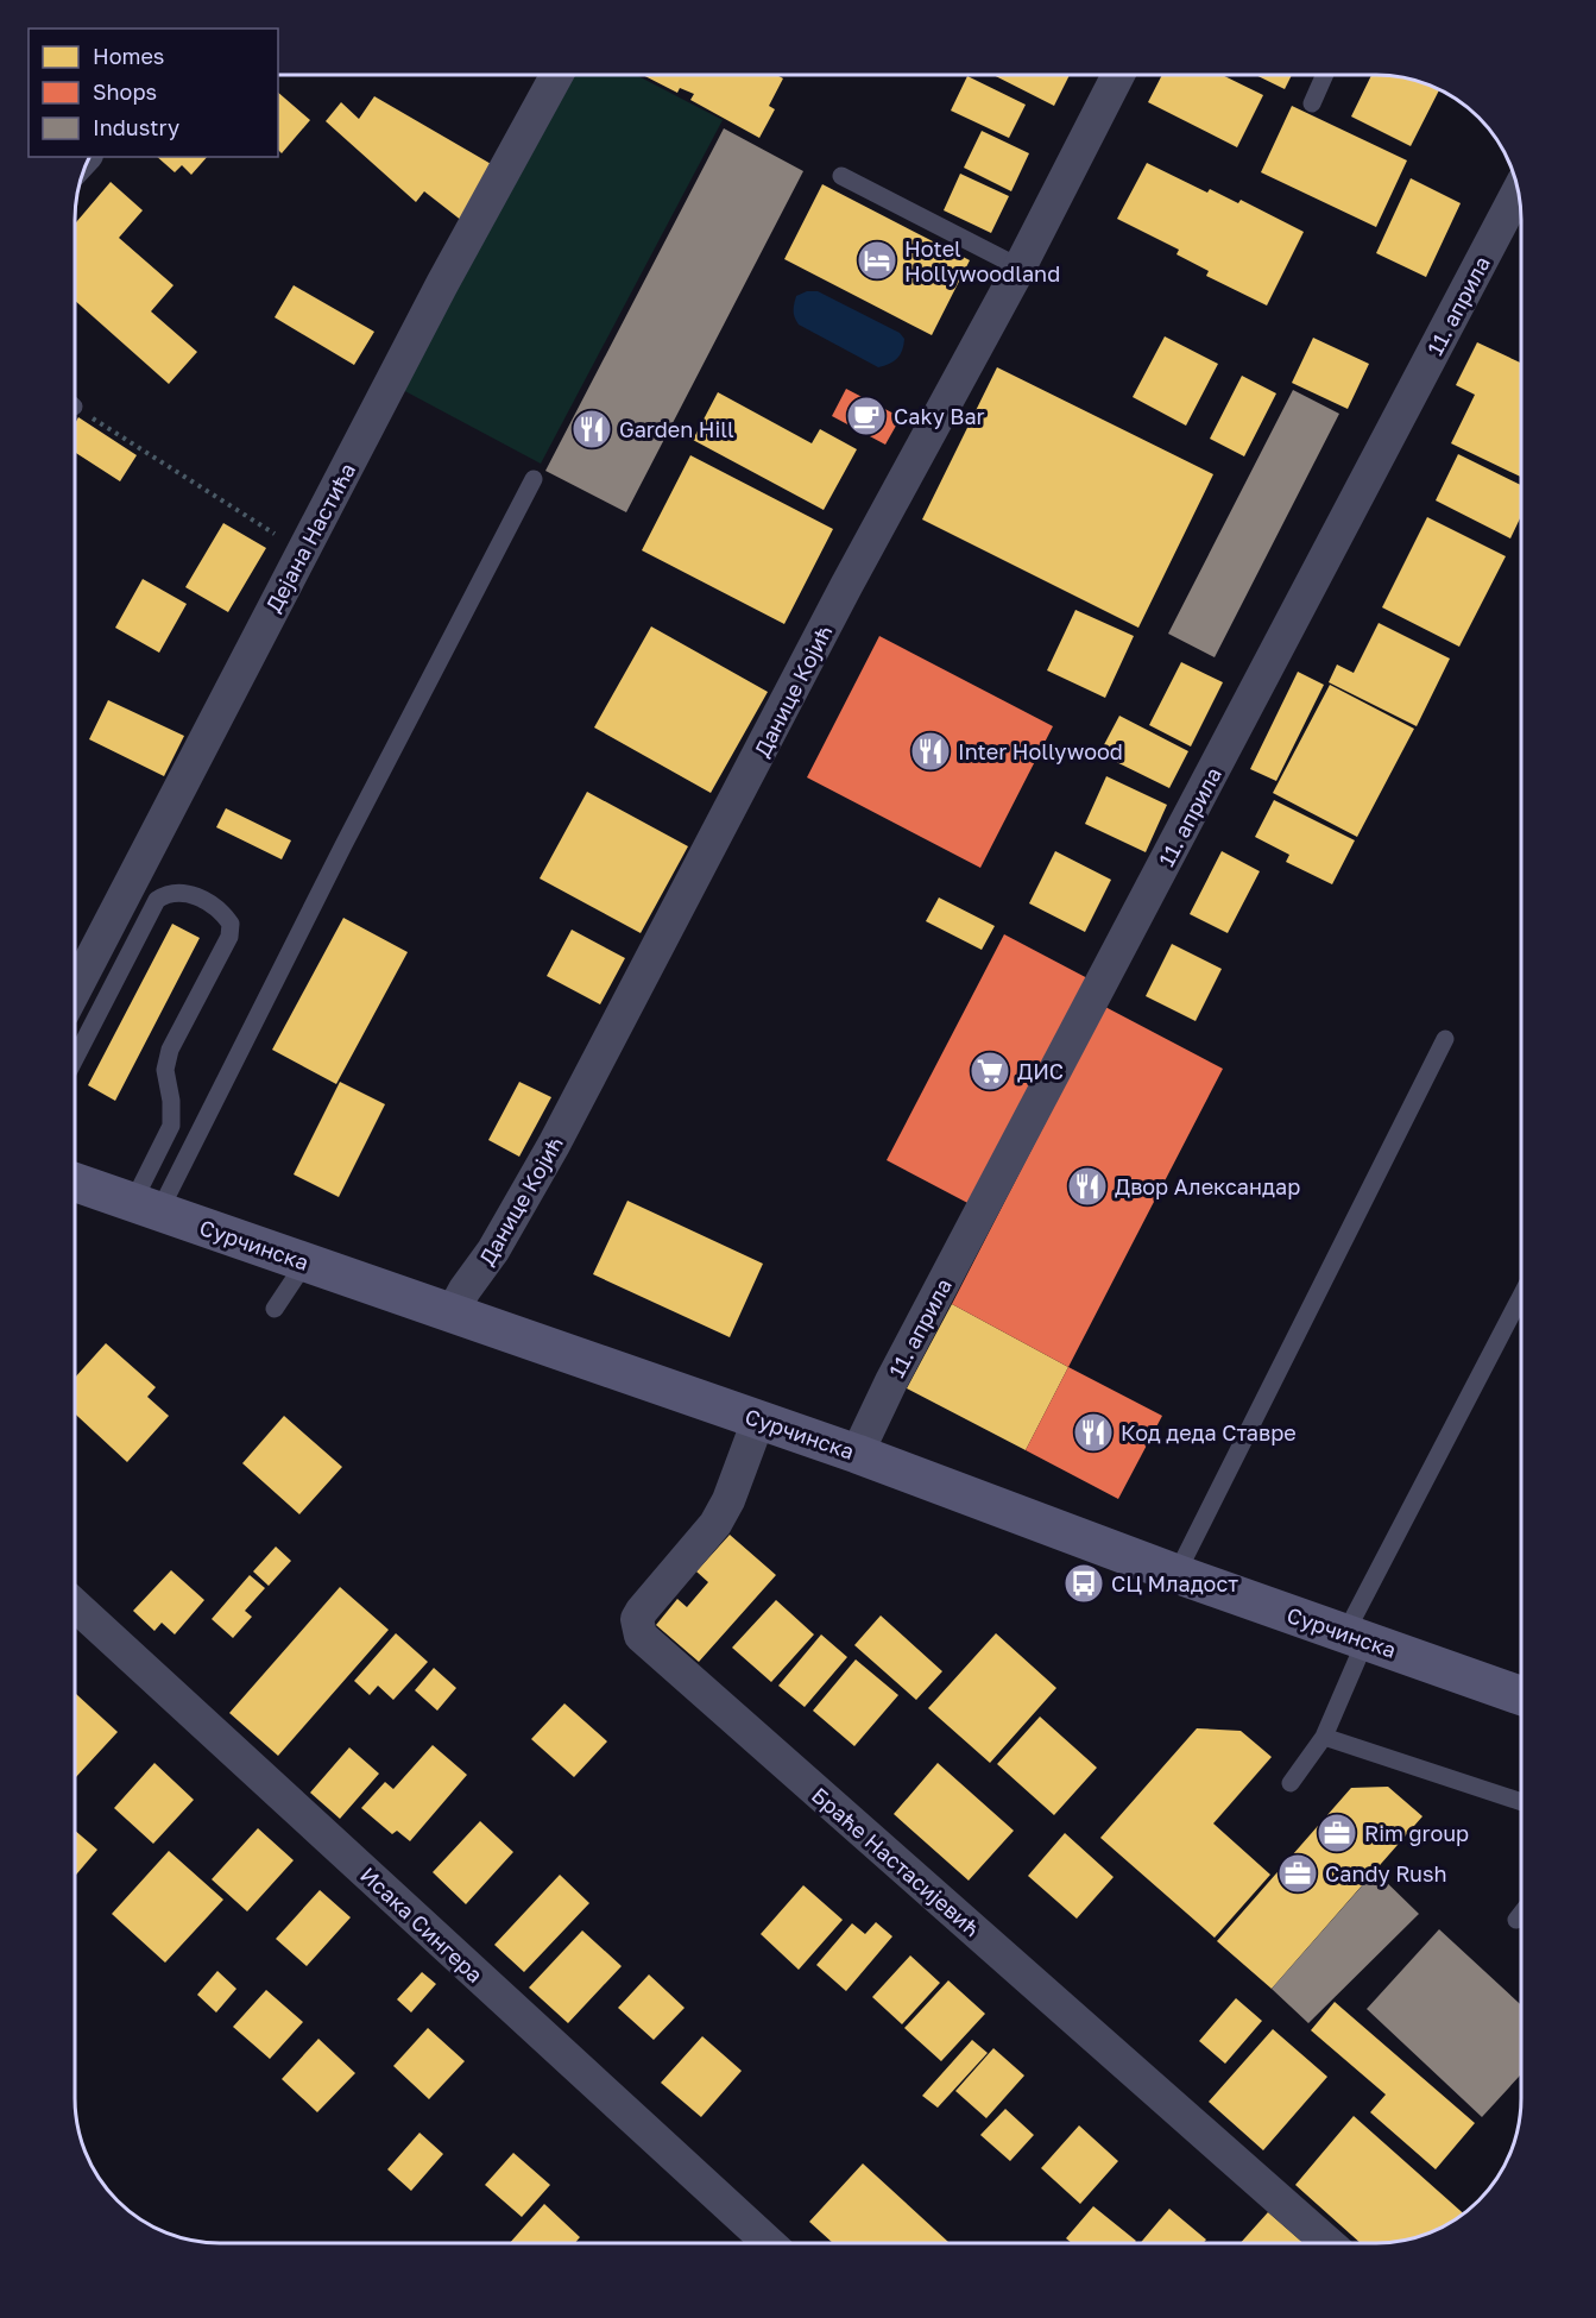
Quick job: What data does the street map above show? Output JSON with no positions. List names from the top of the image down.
{
  "streets": {
    "main road": ["Сурчинска"],
    "street": [
      "11. априла",
      "Дејана Настића",
      "Данице Којић",
      "Браће Настасијевић",
      "Исака Сингера"
    ]
  },
  "crossings": [
    ["11. априла", "Сурчинска"],
    ["Данице Којић", "Сурчинска"],
    ["Сурчинска", "Браће Настасијевић"]
  ],
  "places": {
    "hotel": ["Hotel Hollywoodland"],
    "cafe": ["Caky Bar"],
    "restaurant": [
      "Garden Hill",
      "Inter Hollywood",
      "Двор Александар",
      "Код деда Ставре"
    ],
    "supermarket": ["ДИС"],
    "bus stop": ["СЦ Младост"],
    "office": ["Rim group", "Candy Rush"]
  },
  "legend": ["Homes", "Shops", "Industry"]
}
